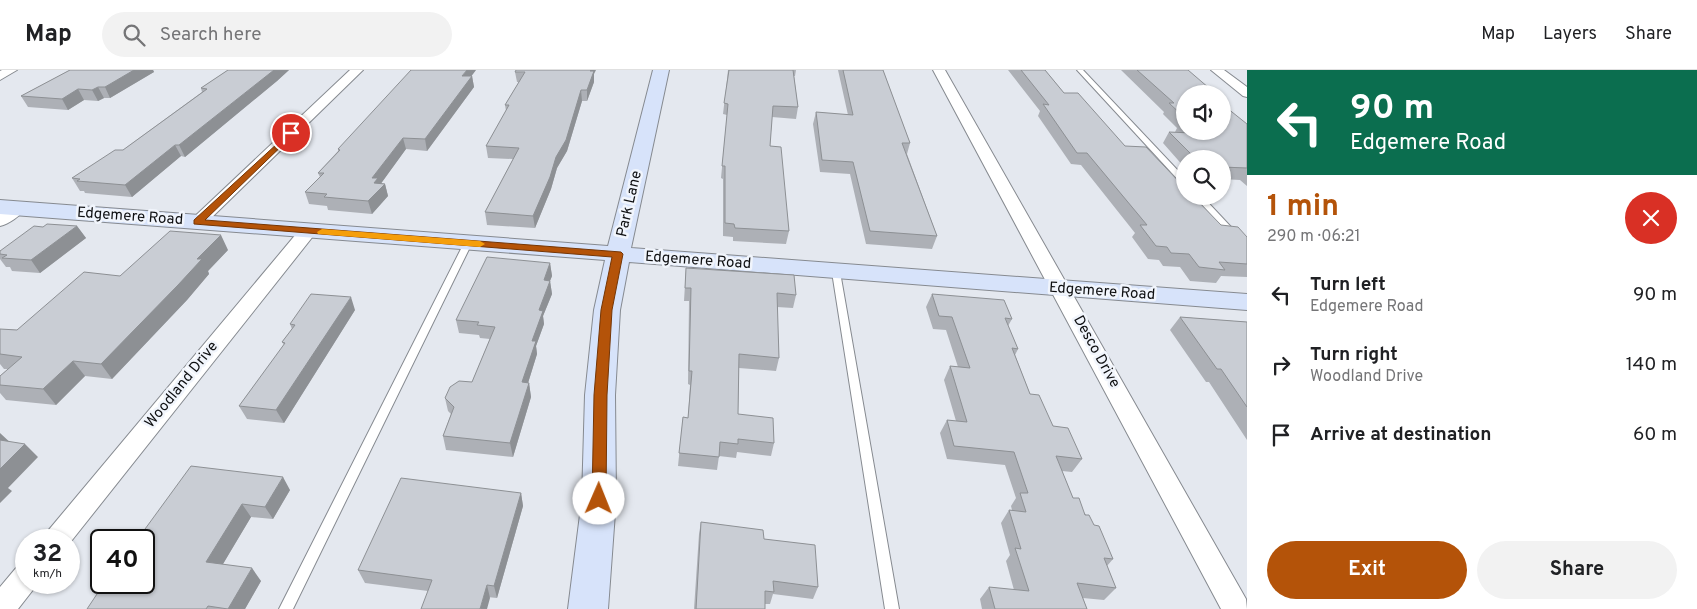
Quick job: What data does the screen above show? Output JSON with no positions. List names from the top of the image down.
{
  "streets": {
    "street": [
      "Park Lane",
      "Edgemere Road",
      "Desco Drive",
      "Woodland Drive"
    ]
  },
  "crossings": [
    ["Park Lane", "Edgemere Road"],
    ["Edgemere Road", "Desco Drive"],
    ["Edgemere Road", "Woodland Drive"]
  ],
  "page": {
    "header": "Map",
    "search": "Search here",
    "nav": ["Map", "Layers", "Share"],
    "turn": ["90 m", "Edgemere Road"],
    "heading": ["1 min", "290 m · 06:21"],
    "list": [
      {
        "name": "Turn left",
        "note": "Edgemere Road",
        "value": "90 m"
      },
      {
        "name": "Turn right",
        "note": "Woodland Drive",
        "value": "140 m"
      },
      {
        "name": "Arrive at destination",
        "value": "60 m"
      }
    ],
    "speed": "32 km/h",
    "limit": "40",
    "buttons": ["Exit", "Share"]
  }
}
